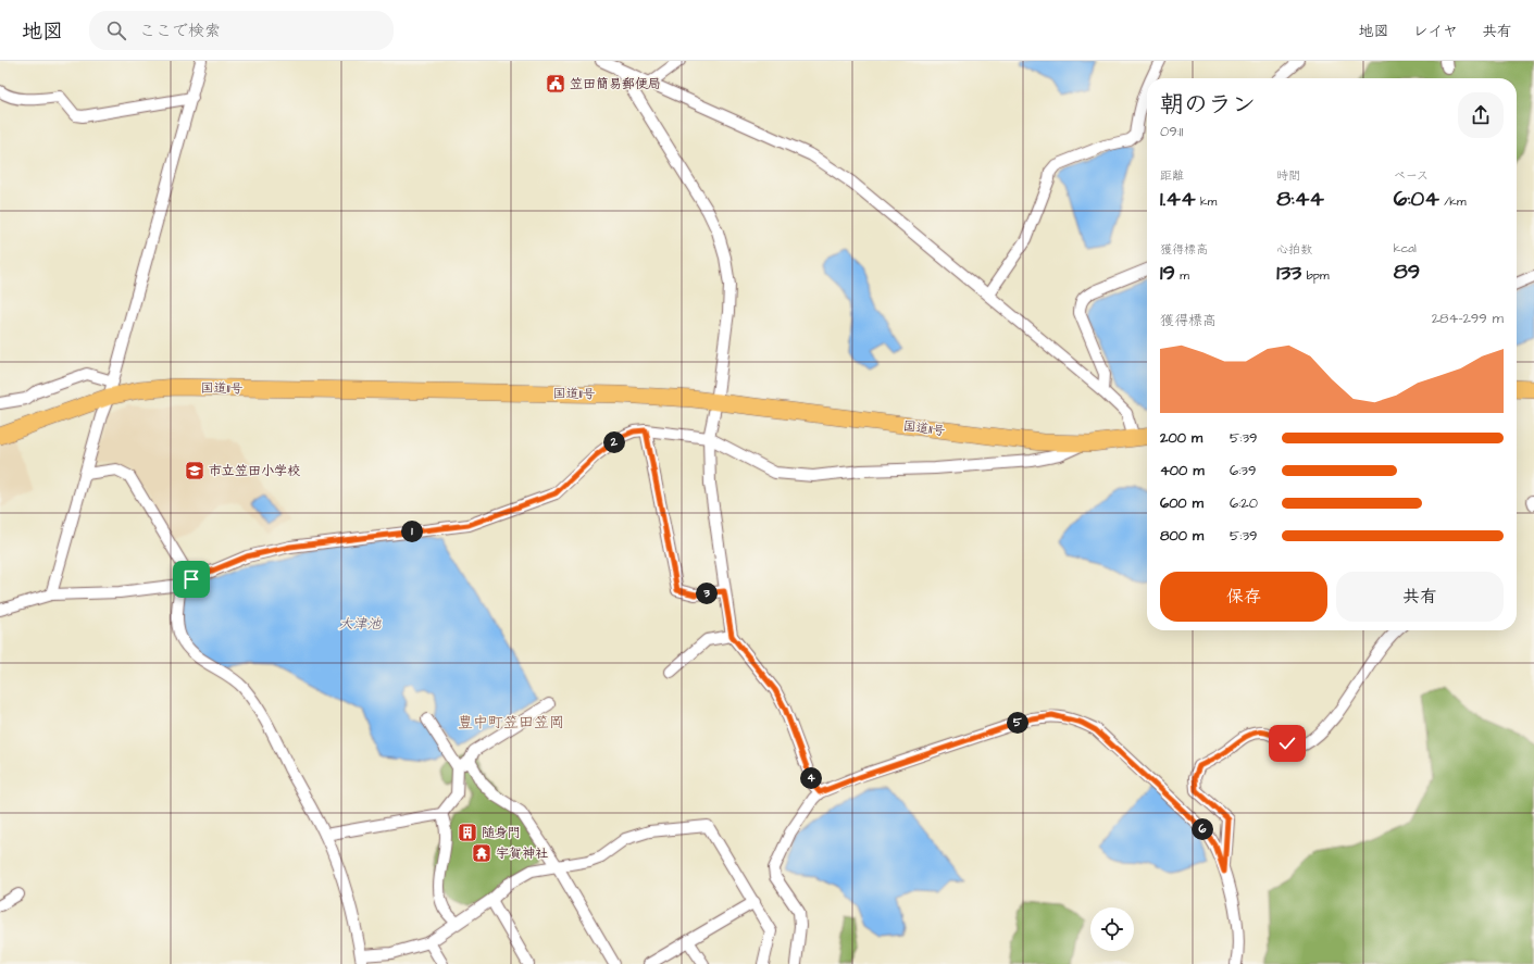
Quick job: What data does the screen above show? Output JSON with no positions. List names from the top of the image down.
{
  "streets": {
    "highway": ["国道11号"]
  },
  "districts": ["豊中町笠田笠岡"],
  "water": ["大津池"],
  "places": {
    "public building": ["笠田簡易郵便局"],
    "school or university": ["市立笠田小学校"],
    "building": ["随身門"],
    "temple": ["宇賀神社"]
  },
  "page": {
    "header": "地図",
    "search": "ここで検索",
    "nav": ["地図", "レイヤ", "共有"],
    "heading": ["朝のラン", "09:11"],
    "stats": [
      ["距離", "1.44 km"],
      ["時間", "8:44"],
      ["ペース", "6:04 /km"],
      ["獲得標高", "19 m"],
      ["心拍数", "133 bpm"],
      ["kcal", "89"]
    ],
    "chart": ["獲得標高", "284–299 m"],
    "list": [
      {
        "name": "200 m",
        "note": "5:39"
      },
      {
        "name": "400 m",
        "note": "6:39"
      },
      {
        "name": "600 m",
        "note": "6:20"
      },
      {
        "name": "800 m",
        "note": "5:39"
      }
    ],
    "pins": [
      "2",
      "1",
      "3",
      "5",
      "4",
      "6"
    ],
    "buttons": ["保存", "共有"]
  }
}
